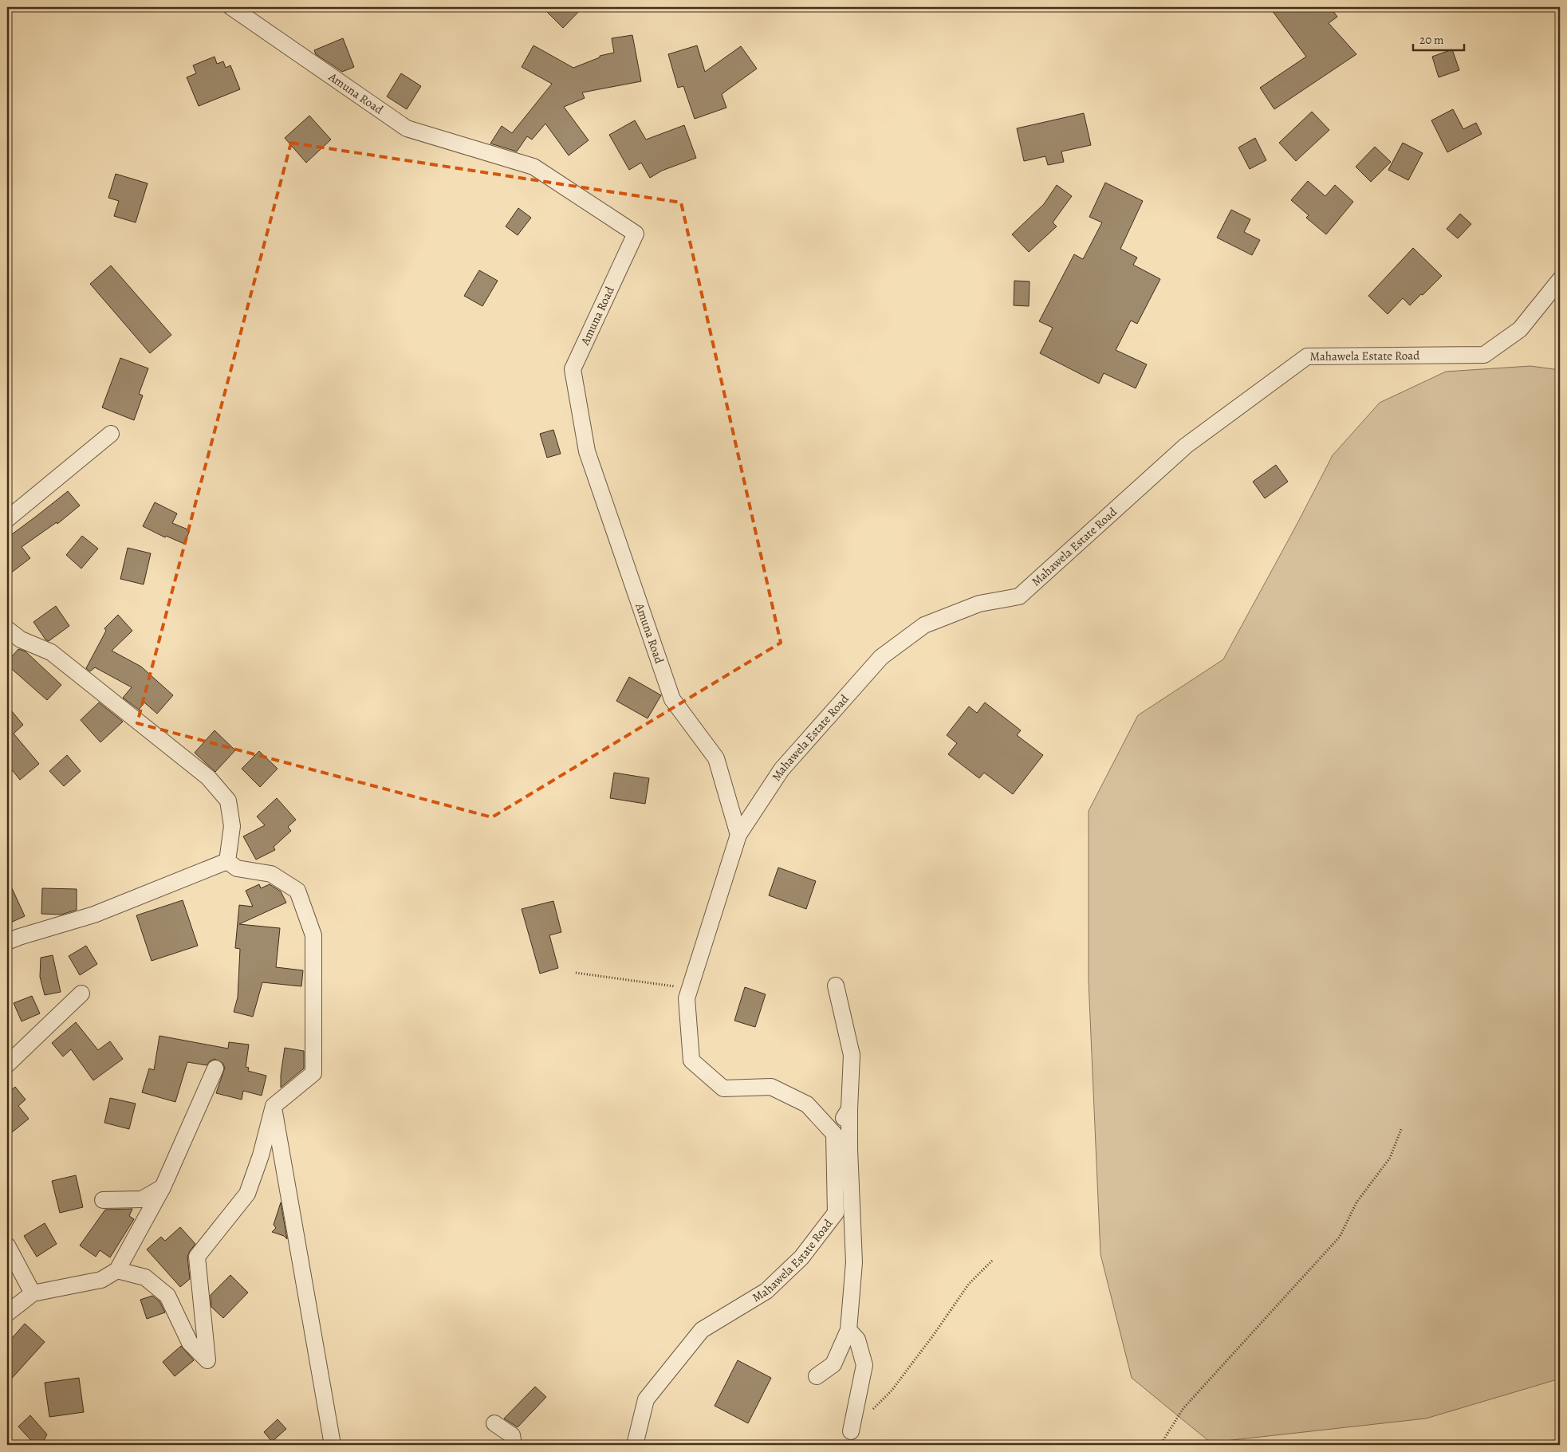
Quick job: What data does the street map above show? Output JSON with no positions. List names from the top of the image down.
{
  "streets": {
    "street": ["Amuna Road", "Mahawela Estate Road"]
  },
  "crossings": [
    ["Amuna Road", "Mahawela Estate Road"]
  ],
  "scale_bar": "20 m"
}
